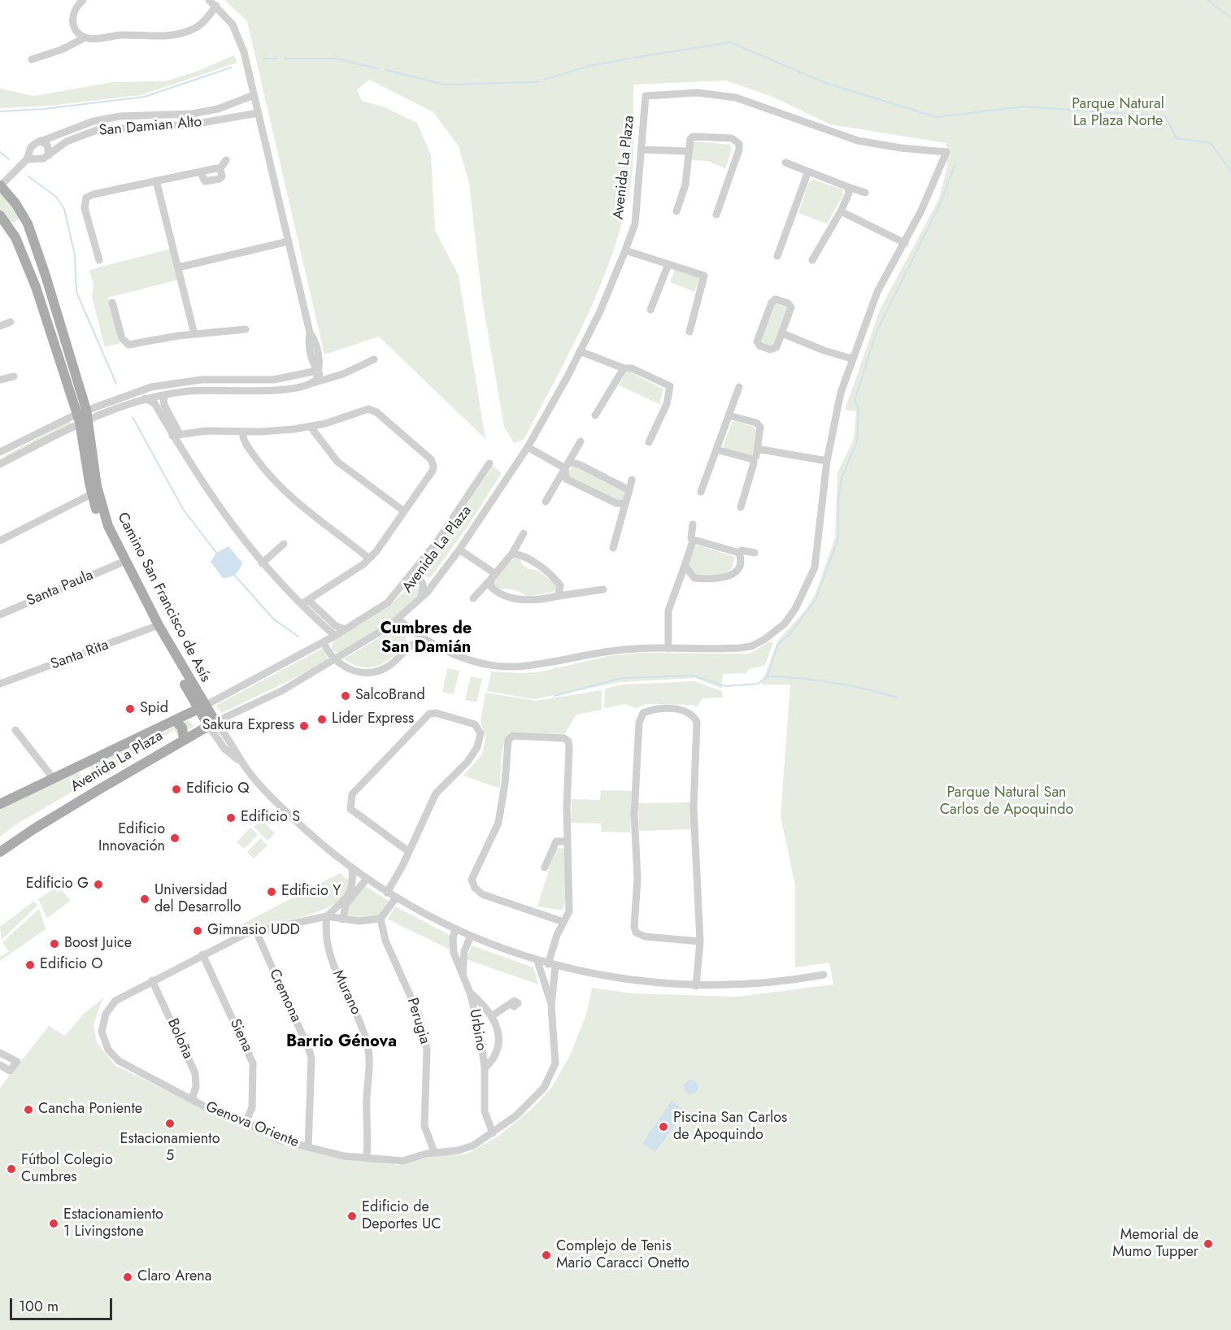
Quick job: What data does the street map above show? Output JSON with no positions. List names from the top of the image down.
{
  "streets": {
    "main road": ["Avenida La Plaza", "Camino San Francisco de Asís"],
    "street": [
      "San Damian Alto",
      "Santa Paula",
      "Santa Rita",
      "Murano",
      "Cremona",
      "Perugia",
      "Urbino",
      "Siena",
      "Boloña",
      "Genova Oriente"
    ]
  },
  "crossings": [
    ["Avenida La Plaza", "Camino San Francisco de Asís"],
    ["Santa Paula", "Camino San Francisco de Asís"],
    ["Camino San Francisco de Asís", "Santa Rita"],
    ["Camino San Francisco de Asís", "Urbino"],
    ["Camino San Francisco de Asís", "Genova Oriente"],
    ["Murano", "Genova Oriente"],
    ["Cremona", "Genova Oriente"],
    ["Perugia", "Genova Oriente"],
    ["Urbino", "Genova Oriente"],
    ["Siena", "Genova Oriente"],
    ["Boloña", "Genova Oriente"]
  ],
  "districts": ["Cumbres de San Damián", "Barrio Génova"],
  "parks": ["Parque Natural La Plaza Norte", "Parque Natural San Carlos de Apoquindo"],
  "places": [
    "SalcoBrand",
    "Spid",
    "Lider Express",
    "Sakura Express",
    "Edificio Q",
    "Edificio S",
    "Edificio Innovación",
    "Edificio G",
    "Edificio Y",
    "Universidad del Desarrollo",
    "Gimnasio UDD",
    "Boost Juice",
    "Edificio O",
    "Cancha Poniente",
    "Estacionamiento 5",
    "Piscina San Carlos de Apoquindo",
    "Fútbol Colegio Cumbres",
    "Edificio de Deportes UC",
    "Estacionamiento 1 Livingstone",
    "Memorial de Mumo Tupper",
    "Complejo de Tenis Mario Caracci Onetto",
    "Claro Arena"
  ],
  "scale_bar": "100 m"
}
